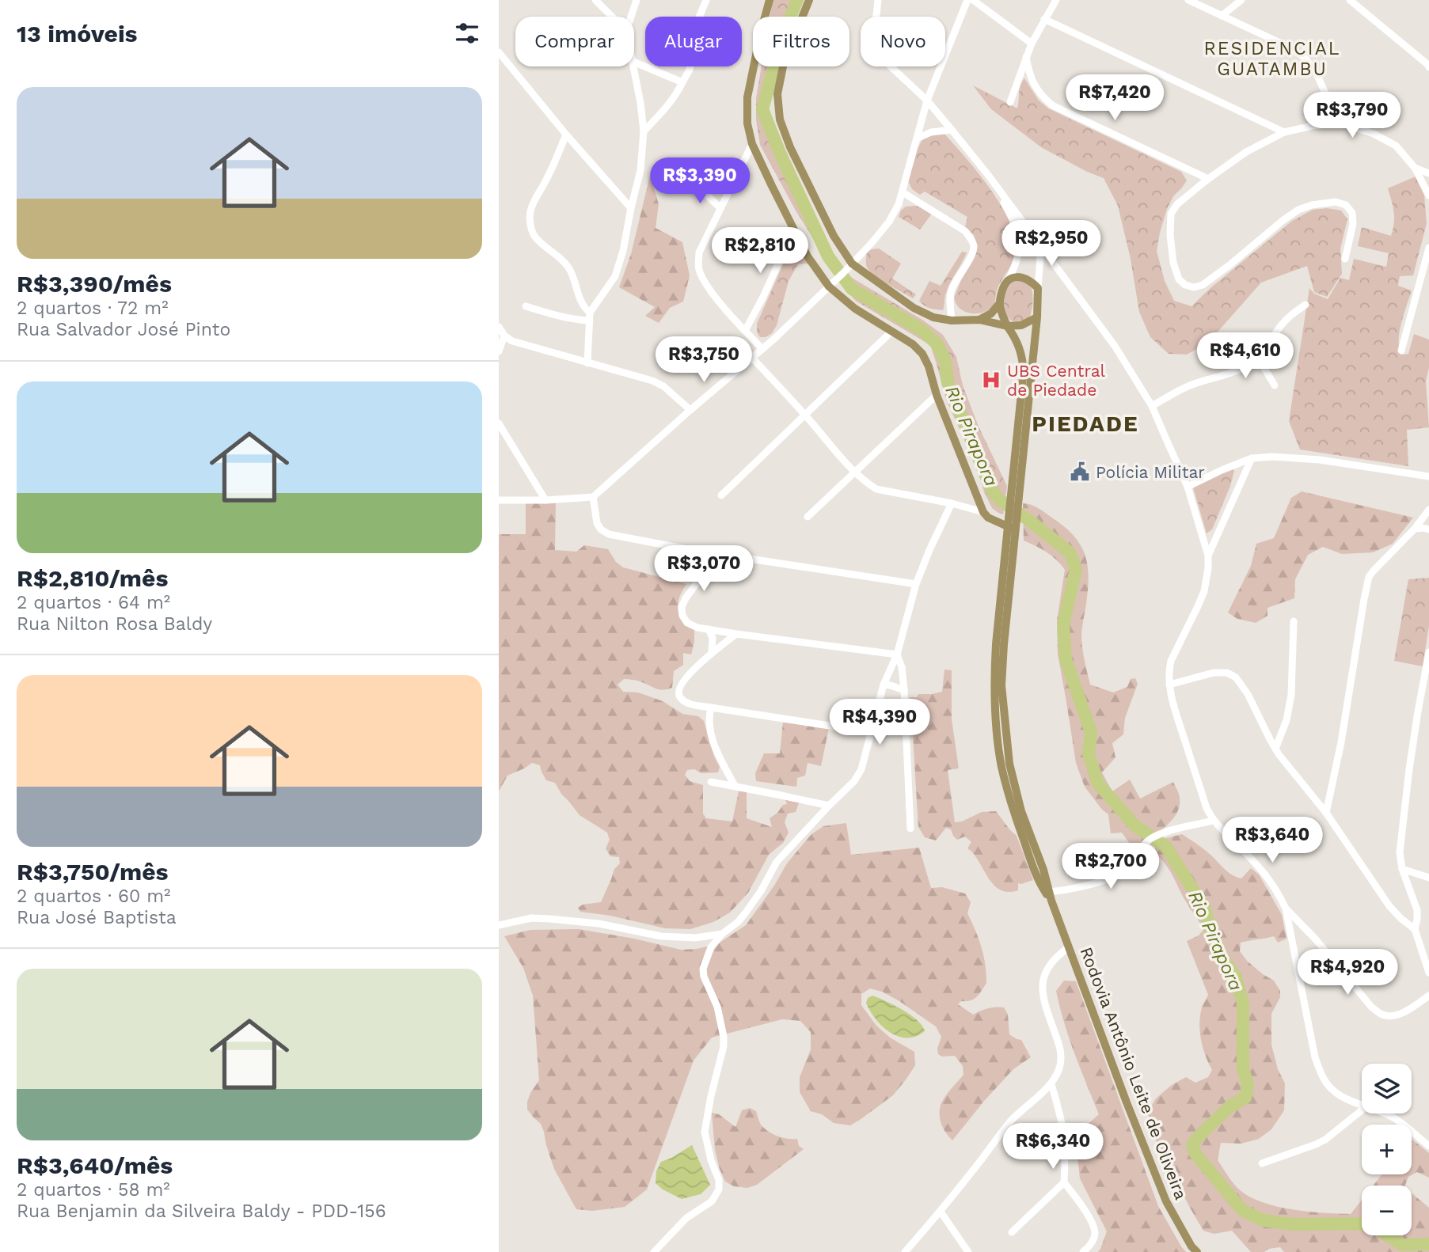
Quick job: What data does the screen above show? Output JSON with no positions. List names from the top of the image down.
{
  "streets": {
    "main road": ["Rodovia Antônio Leite de Oliveira"]
  },
  "districts": ["RESIDENCIAL GUATAMBU", "PIEDADE"],
  "water": ["Rio Pirapora"],
  "places": {
    "hospital": ["UBS Central de Piedade"],
    "public building": ["Polícia Militar"]
  },
  "page": {
    "heading": "13 imóveis",
    "chip": [
      "Comprar",
      "Alugar",
      "Filtros",
      "Novo"
    ],
    "list": [
      {
        "name": "R$3,390/mês",
        "note": "2 quartos · 72 m² · Rua Salvador José Pinto"
      },
      {
        "name": "R$2,810/mês",
        "note": "2 quartos · 64 m² · Rua Nilton Rosa Baldy"
      },
      {
        "name": "R$3,750/mês",
        "note": "2 quartos · 60 m² · Rua José Baptista"
      },
      {
        "name": "R$3,640/mês",
        "note": "2 quartos · 58 m² · Rua Benjamin da Silveira Baldy - PDD-156"
      }
    ],
    "price": [
      "R$7,420",
      "R$3,790",
      "R$3,390",
      "R$2,950",
      "R$2,810",
      "R$4,610",
      "R$3,750",
      "R$3,070",
      "R$4,390",
      "R$3,640",
      "R$2,700",
      "R$4,920",
      "R$6,340"
    ],
    "map_buttons": ["+", "−"]
  }
}
